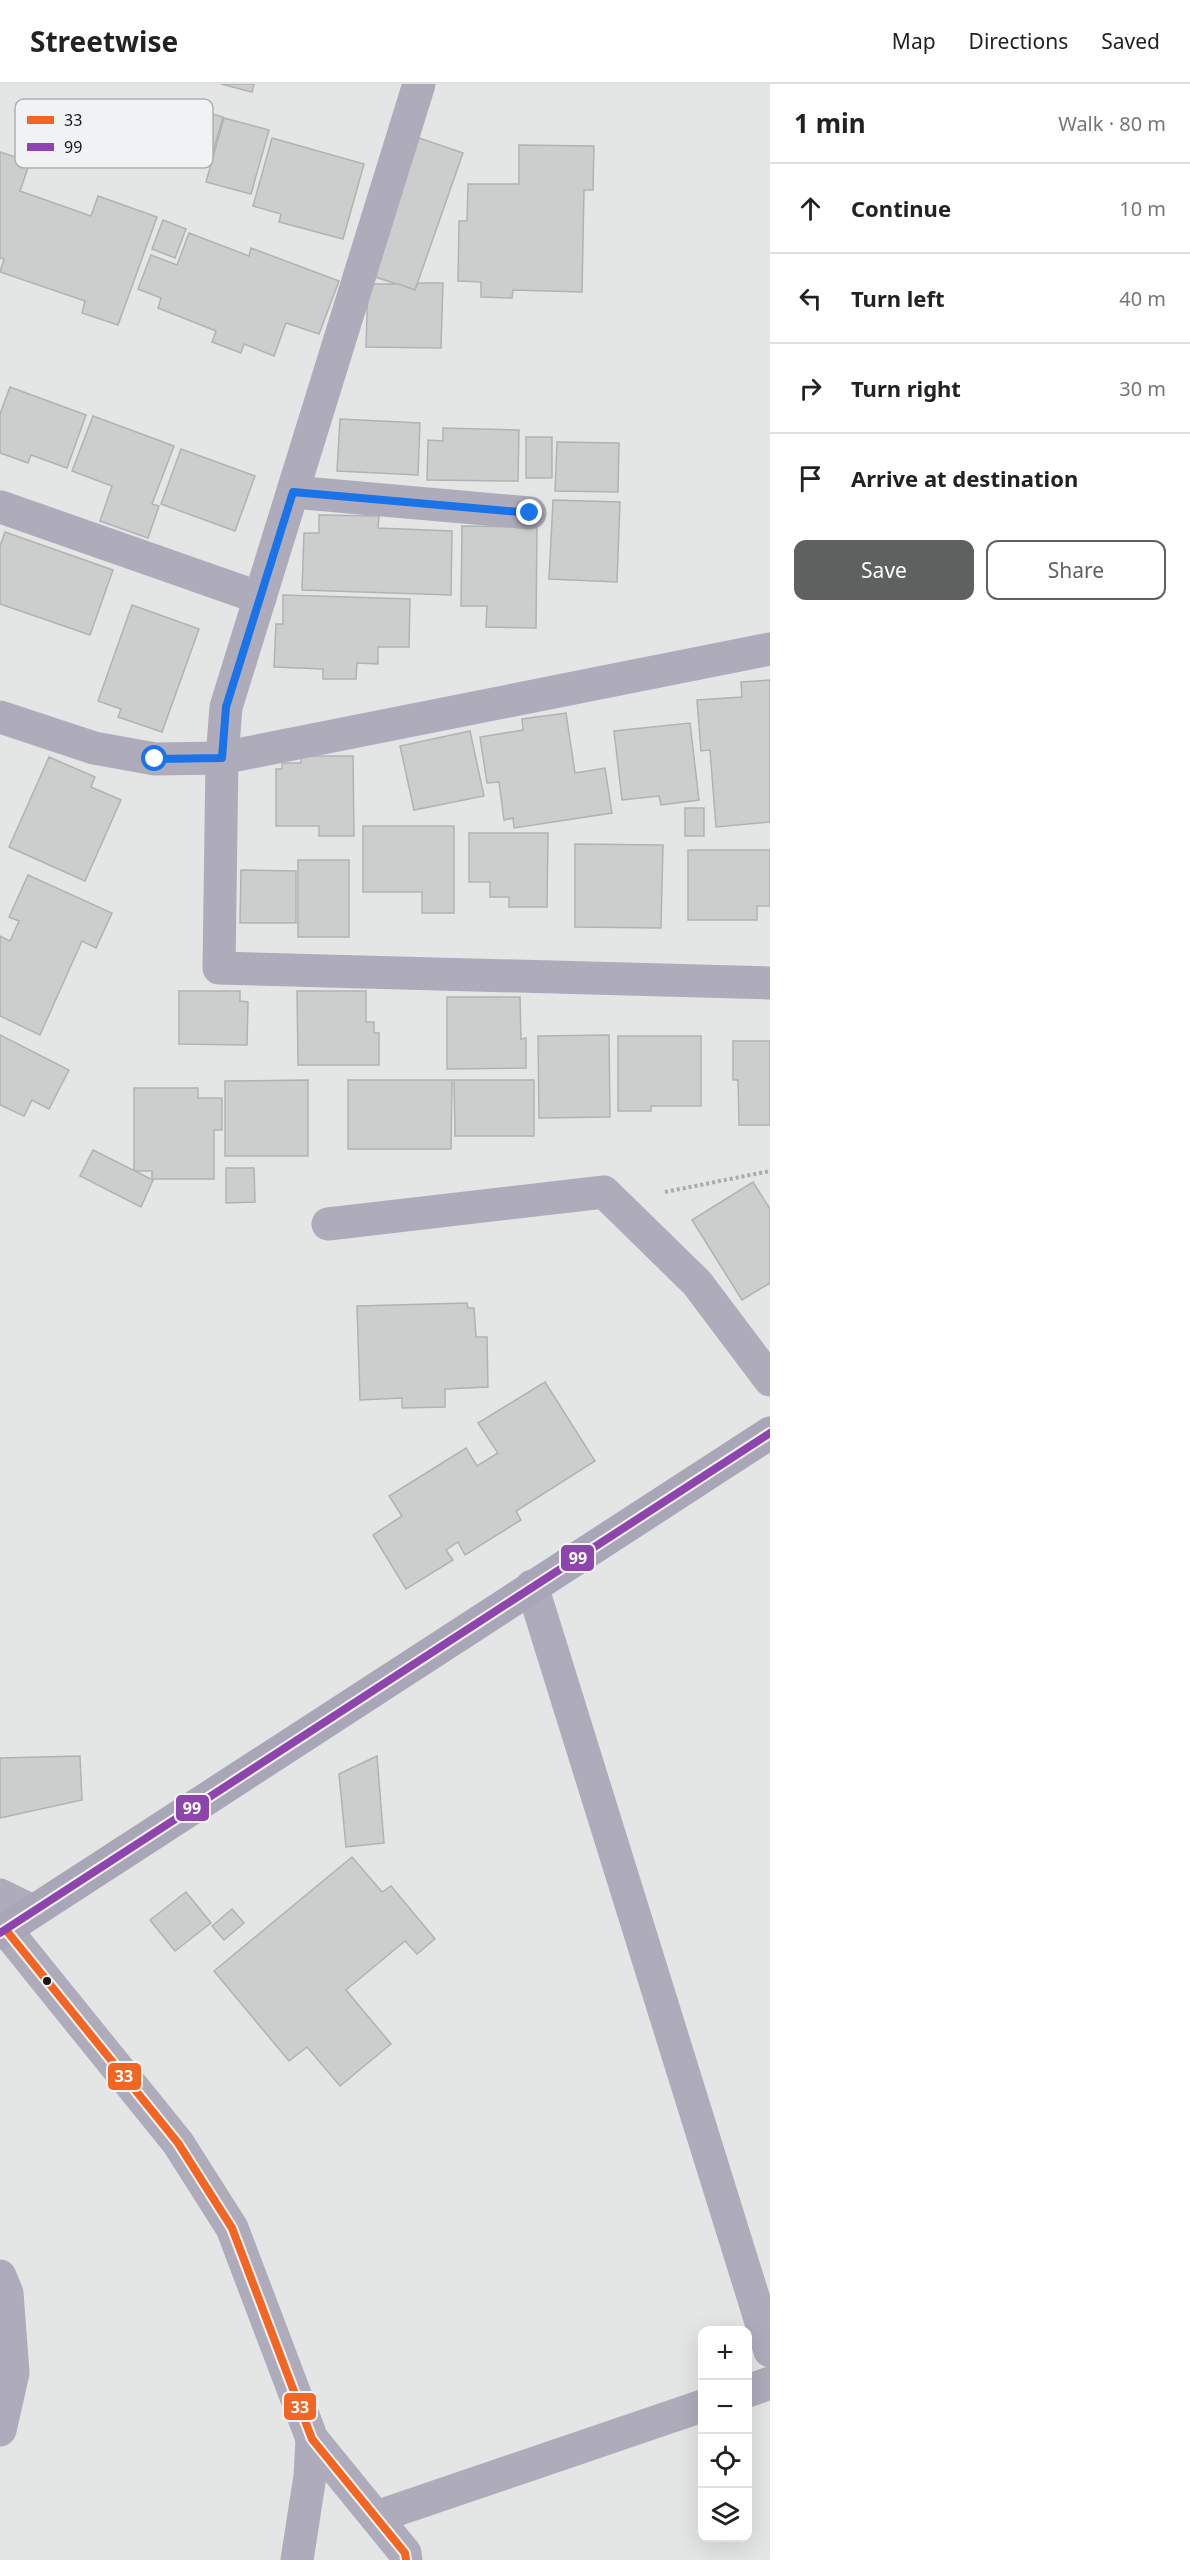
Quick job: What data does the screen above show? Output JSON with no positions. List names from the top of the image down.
{
  "lines": ["transit line 99", "transit line 33"],
  "legend": ["33", "99"],
  "page": {
    "header": "Streetwise",
    "nav": ["Map", "Directions", "Saved"],
    "heading": ["1 min", "Walk · 80 m"],
    "list": [
      ["Continue", "10 m"],
      ["Turn left", "40 m"],
      ["Turn right", "30 m"],
      "Arrive at destination"
    ],
    "buttons": ["Save", "Share"],
    "map_buttons": ["+", "−"]
  }
}
